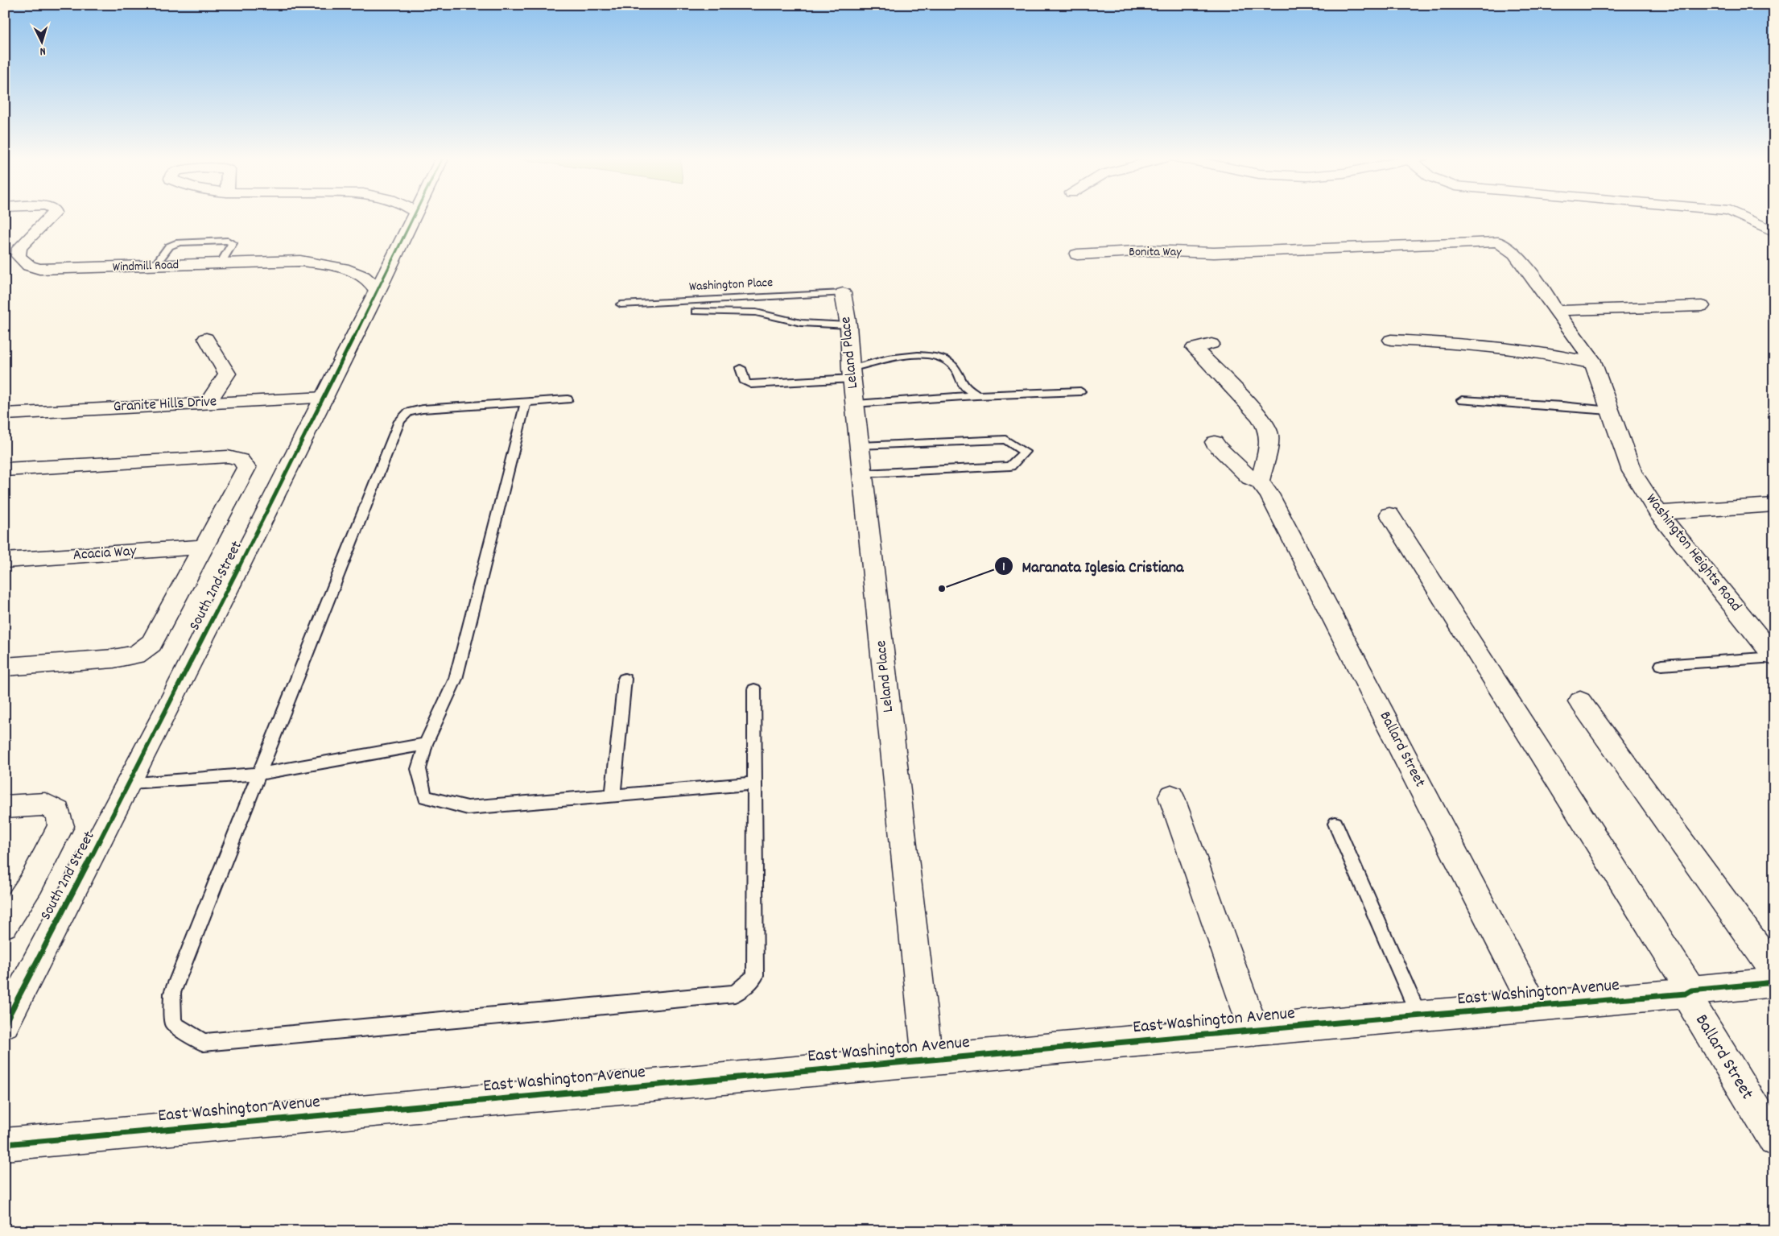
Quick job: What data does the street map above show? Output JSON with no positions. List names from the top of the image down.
{
  "streets": {
    "street": [
      "Bonita Way",
      "Windmill Road",
      "Leland Place",
      "Granite Hills Drive",
      "Washington Heights Road",
      "Acacia Way",
      "South 2nd Street",
      "Ballard Street",
      "East Washington Avenue"
    ],
    "lane": ["Washington Place"]
  },
  "crossings": [
    ["Bonita Way", "Washington Heights Road"],
    ["Windmill Road", "South 2nd Street"],
    ["Washington Place", "Leland Place"],
    ["Leland Place", "East Washington Avenue"],
    ["Granite Hills Drive", "South 2nd Street"],
    ["Ballard Street", "East Washington Avenue"]
  ],
  "places": ["Maranata Iglesia Cristiana"],
  "north": "bottom"
}
